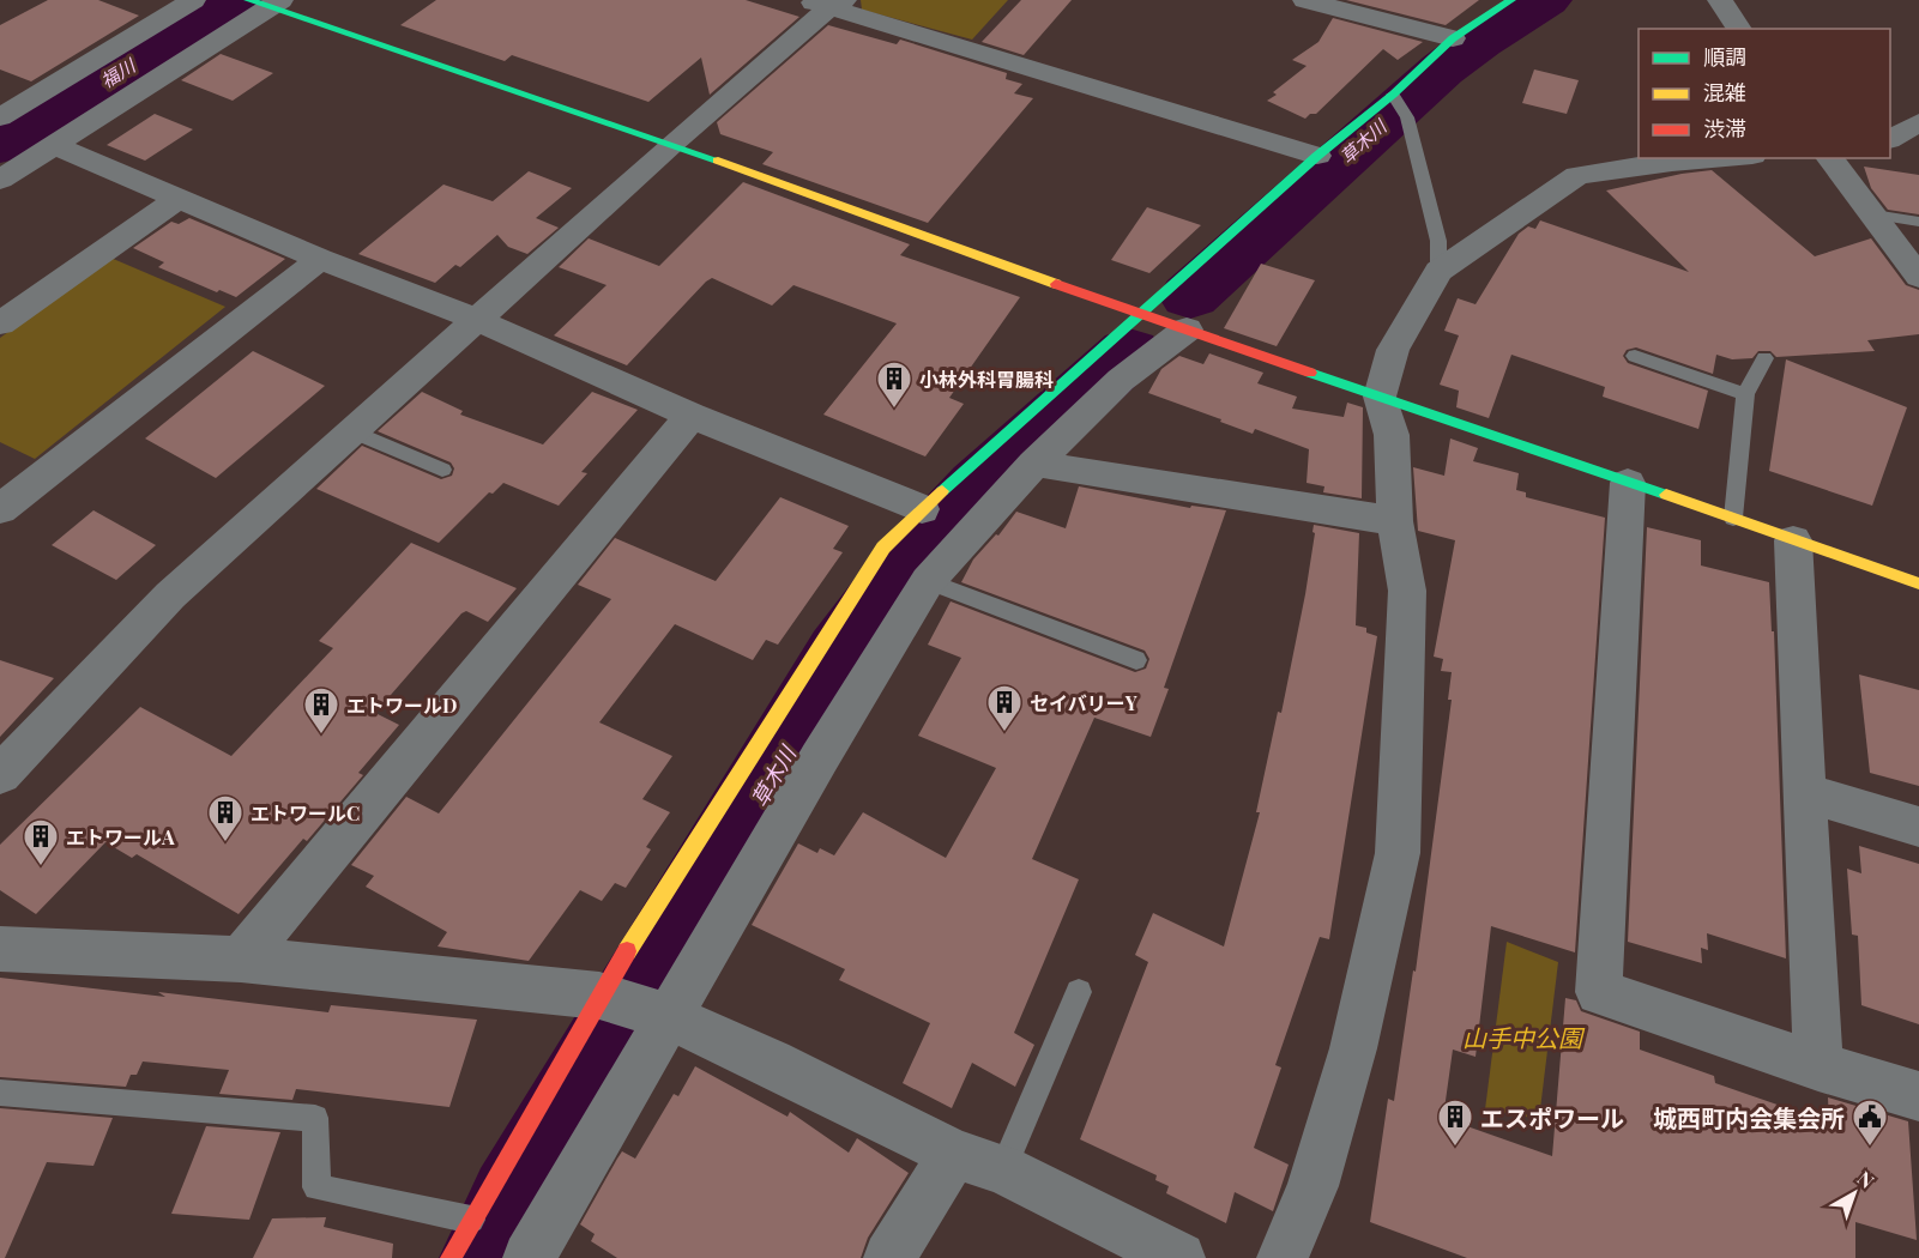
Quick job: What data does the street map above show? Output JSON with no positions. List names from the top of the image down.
{
  "water": ["福川", "草木川"],
  "parks": ["山手中公園"],
  "places": {
    "building": [
      "小林外科胃腸科",
      "セイバリーY",
      "エトワールD",
      "エトワールC",
      "エトワールA",
      "エスポワール"
    ],
    "public building": ["城西町内会集会所"]
  },
  "legend": ["順調", "混雑", "渋滞"],
  "north": "top right"
}
